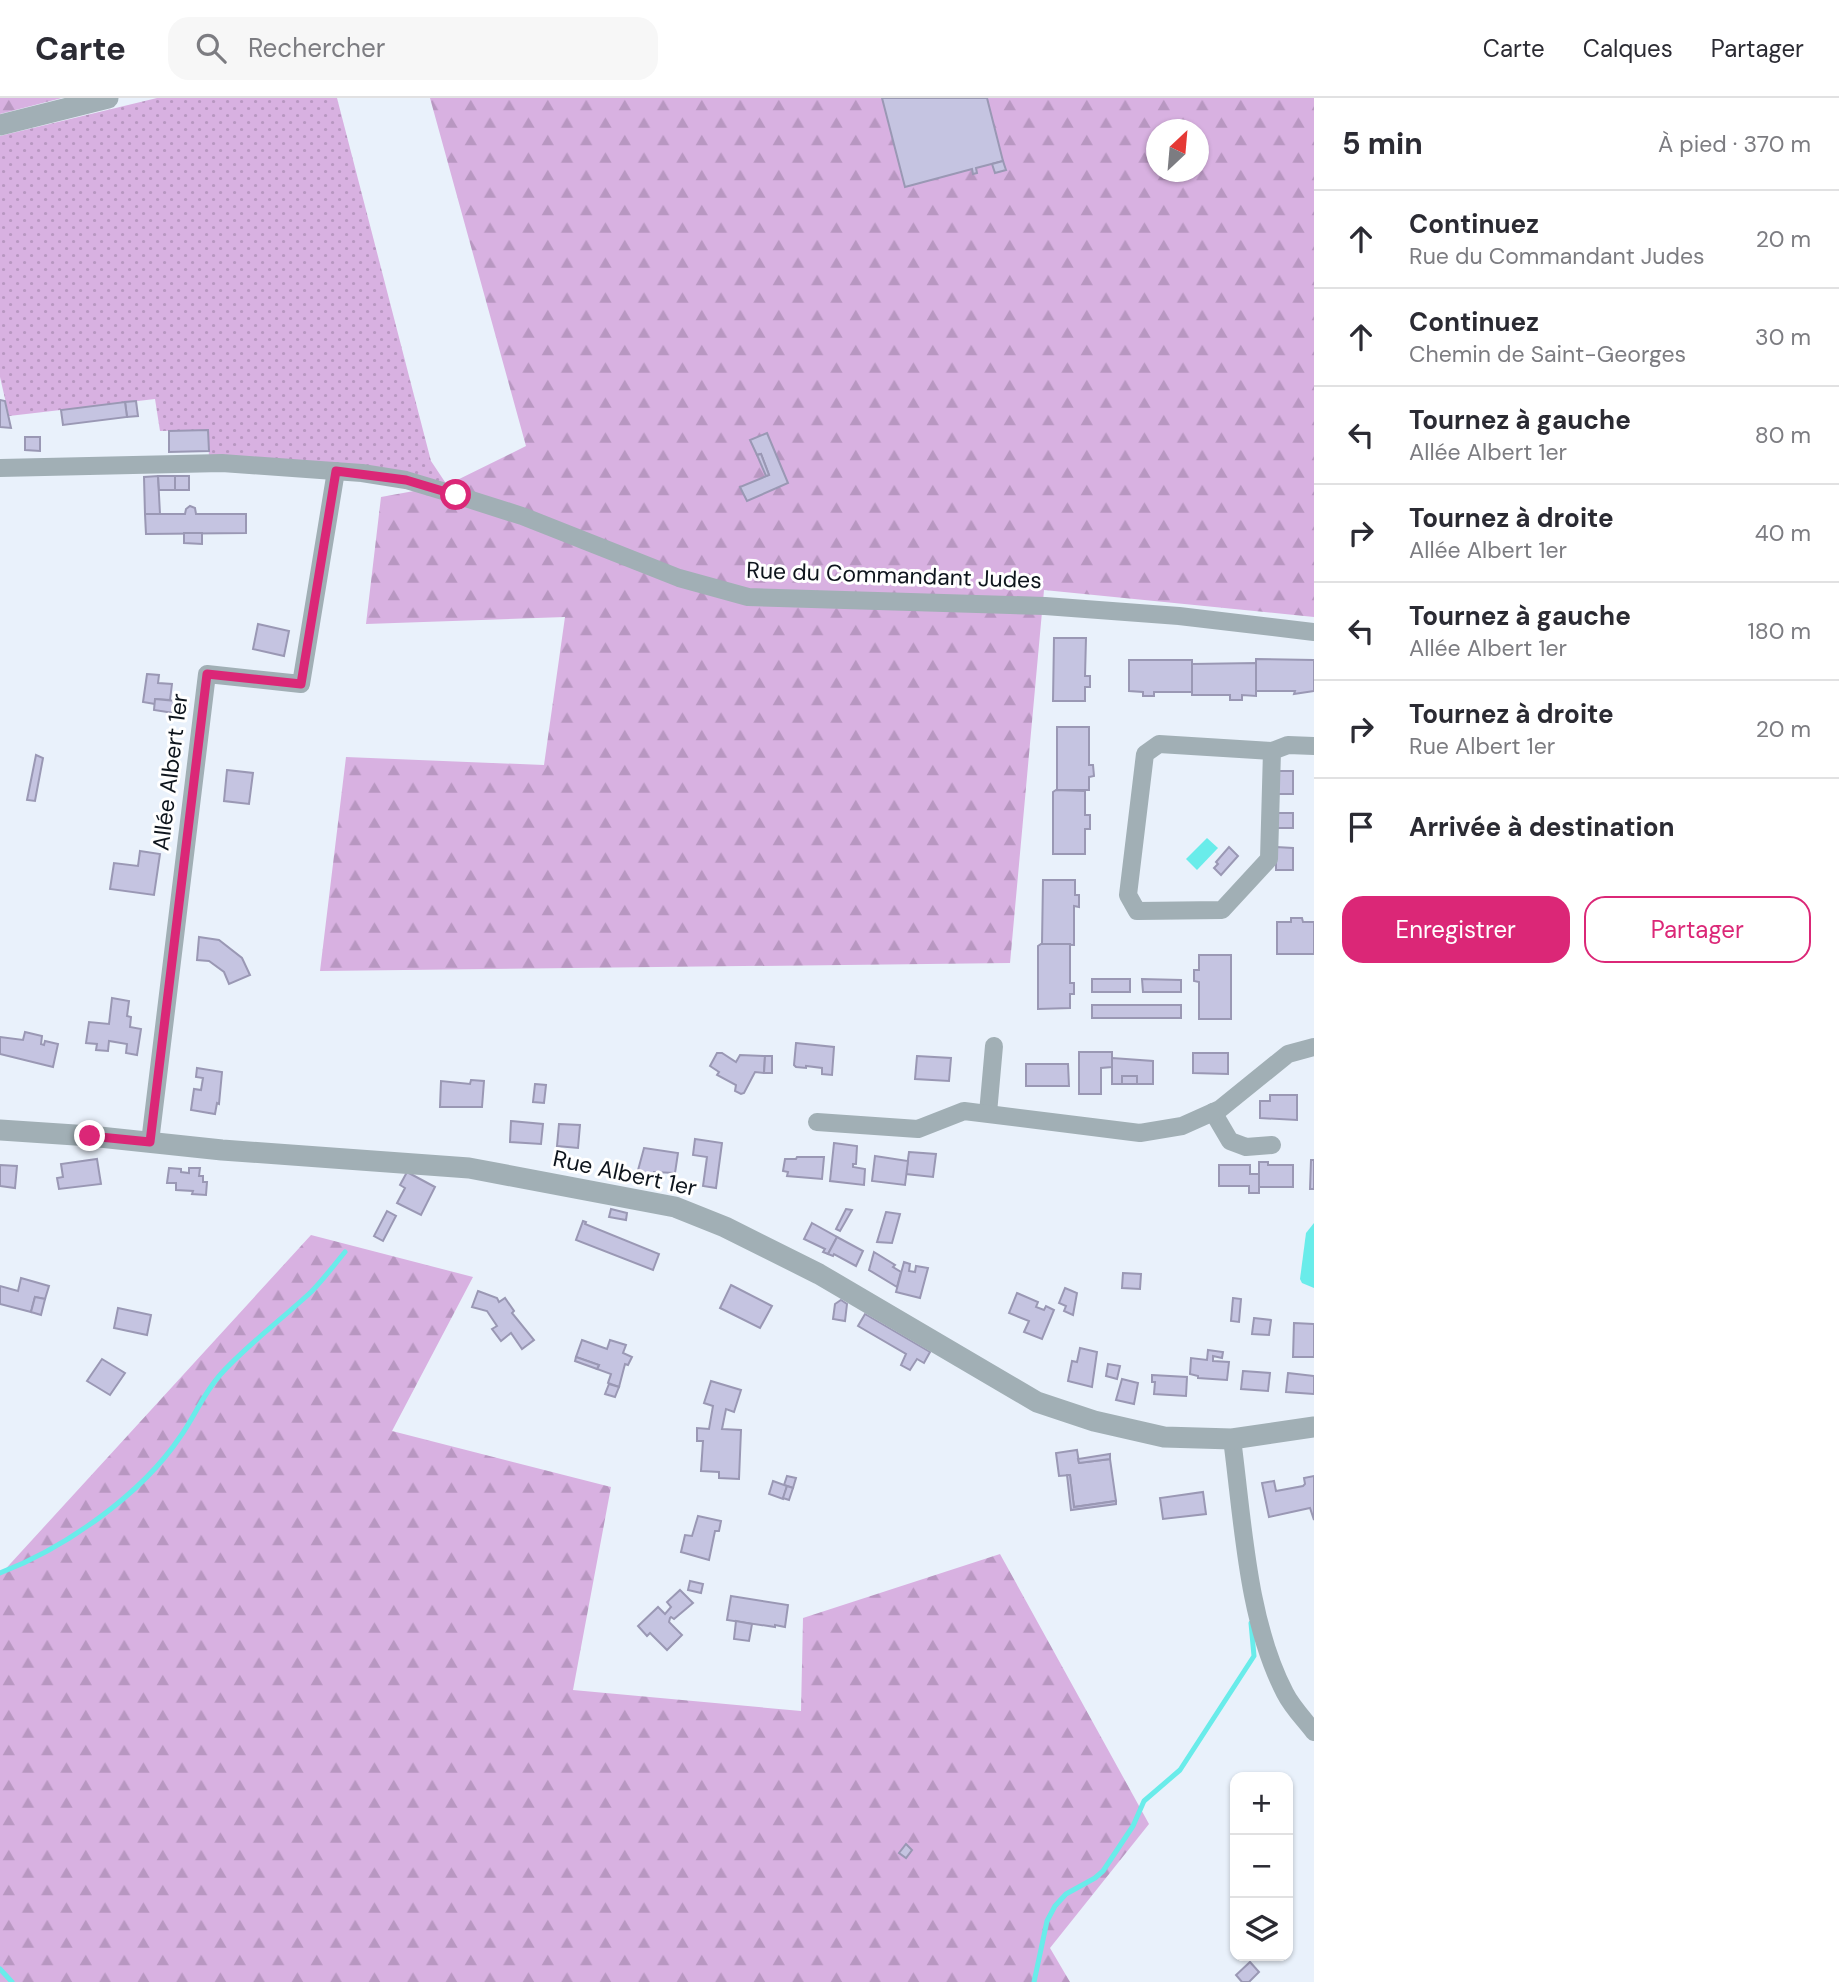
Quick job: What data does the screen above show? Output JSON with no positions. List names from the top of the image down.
{
  "streets": {
    "street": ["Rue du Commandant Judes", "Allée Albert 1er", "Rue Albert 1er"]
  },
  "crossings": [
    ["Rue du Commandant Judes", "Allée Albert 1er"],
    ["Allée Albert 1er", "Rue Albert 1er"]
  ],
  "north": "top right",
  "page": {
    "header": "Carte",
    "search": "Rechercher",
    "nav": ["Carte", "Calques", "Partager"],
    "heading": ["5 min", "À pied · 370 m"],
    "list": [
      ["Continuez", "Rue du Commandant Judes", "20 m"],
      ["Continuez", "Chemin de Saint-Georges", "30 m"],
      ["Tournez à gauche", "Allée Albert 1er", "80 m"],
      ["Tournez à droite", "Allée Albert 1er", "40 m"],
      ["Tournez à gauche", "Allée Albert 1er", "180 m"],
      ["Tournez à droite", "Rue Albert 1er", "20 m"],
      "Arrivée à destination"
    ],
    "buttons": ["Enregistrer", "Partager"],
    "map_buttons": ["+", "−"]
  }
}
